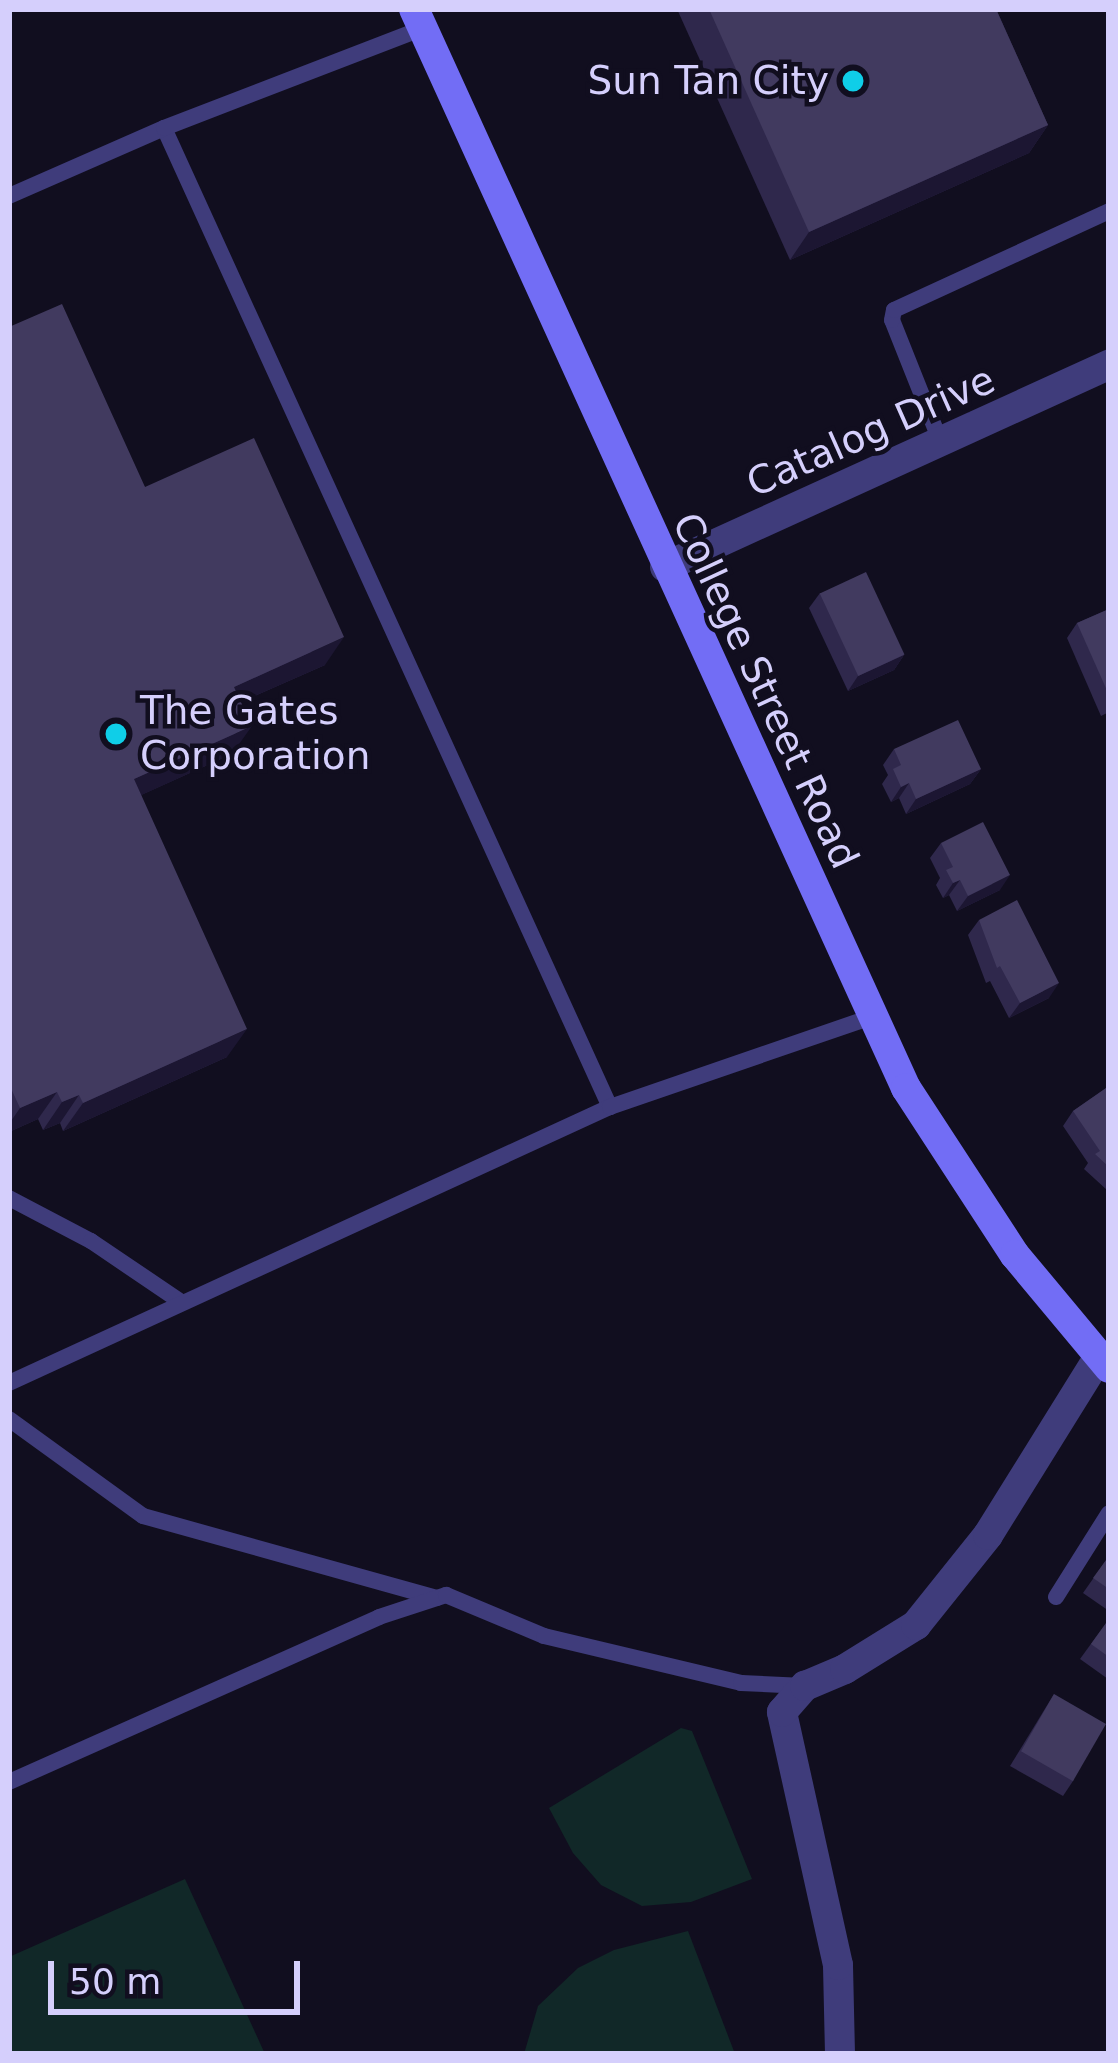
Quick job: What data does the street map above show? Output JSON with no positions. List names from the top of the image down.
{
  "streets": {
    "street": ["Catalog Drive", "College Street Road"]
  },
  "crossings": [
    ["Catalog Drive", "College Street Road"]
  ],
  "places": ["Sun Tan City", "The Gates Corporation"],
  "scale_bar": "50 m"
}
